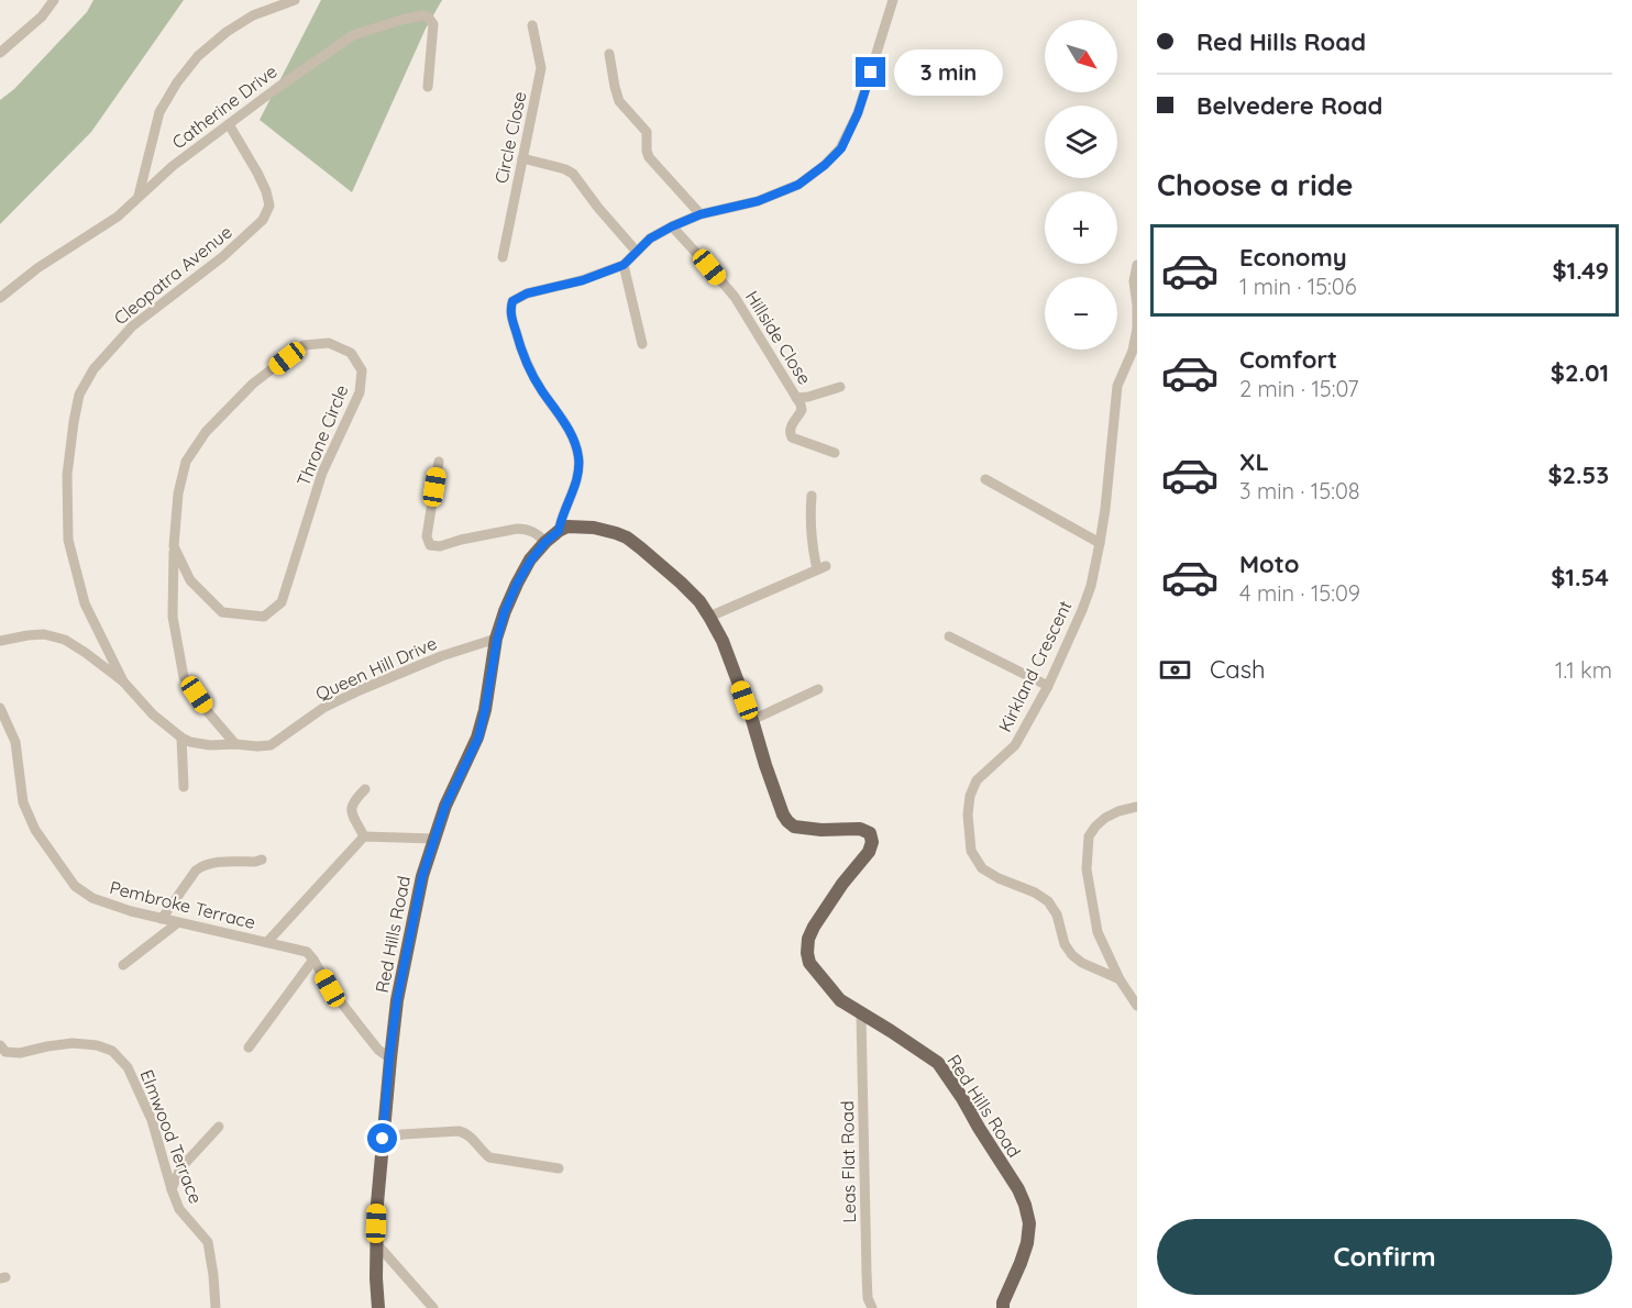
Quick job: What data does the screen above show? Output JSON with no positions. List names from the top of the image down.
{
  "streets": {
    "main road": ["Red Hills Road"],
    "street": [
      "Catherine Drive",
      "Circle Close",
      "Cleopatra Avenue",
      "Hillside Close",
      "Throne Circle",
      "Kirkland Crescent",
      "Queen Hill Drive",
      "Pembroke Terrace",
      "Elmwood Terrace",
      "Leas Flat Road"
    ]
  },
  "crossings": [
    ["Catherine Drive", "Cleopatra Avenue"],
    ["Cleopatra Avenue", "Queen Hill Drive"],
    ["Throne Circle", "Queen Hill Drive"],
    ["Queen Hill Drive", "Red Hills Road"],
    ["Red Hills Road", "Leas Flat Road"]
  ],
  "north": "bottom right",
  "page": {
    "banner": ["Red Hills Road", "Belvedere Road"],
    "map_buttons": ["+", "−"],
    "bubble": "3 min",
    "heading": "Choose a ride",
    "list": [
      {
        "name": "Economy",
        "note": "1 min · 15:06",
        "value": "$1.49"
      },
      {
        "name": "Comfort",
        "note": "2 min · 15:07",
        "value": "$2.01"
      },
      {
        "name": "XL",
        "note": "3 min · 15:08",
        "value": "$2.53"
      },
      {
        "name": "Moto",
        "note": "4 min · 15:09",
        "value": "$1.54"
      }
    ],
    "pay": ["Cash", "1.1 km"],
    "buttons": "Confirm"
  }
}
